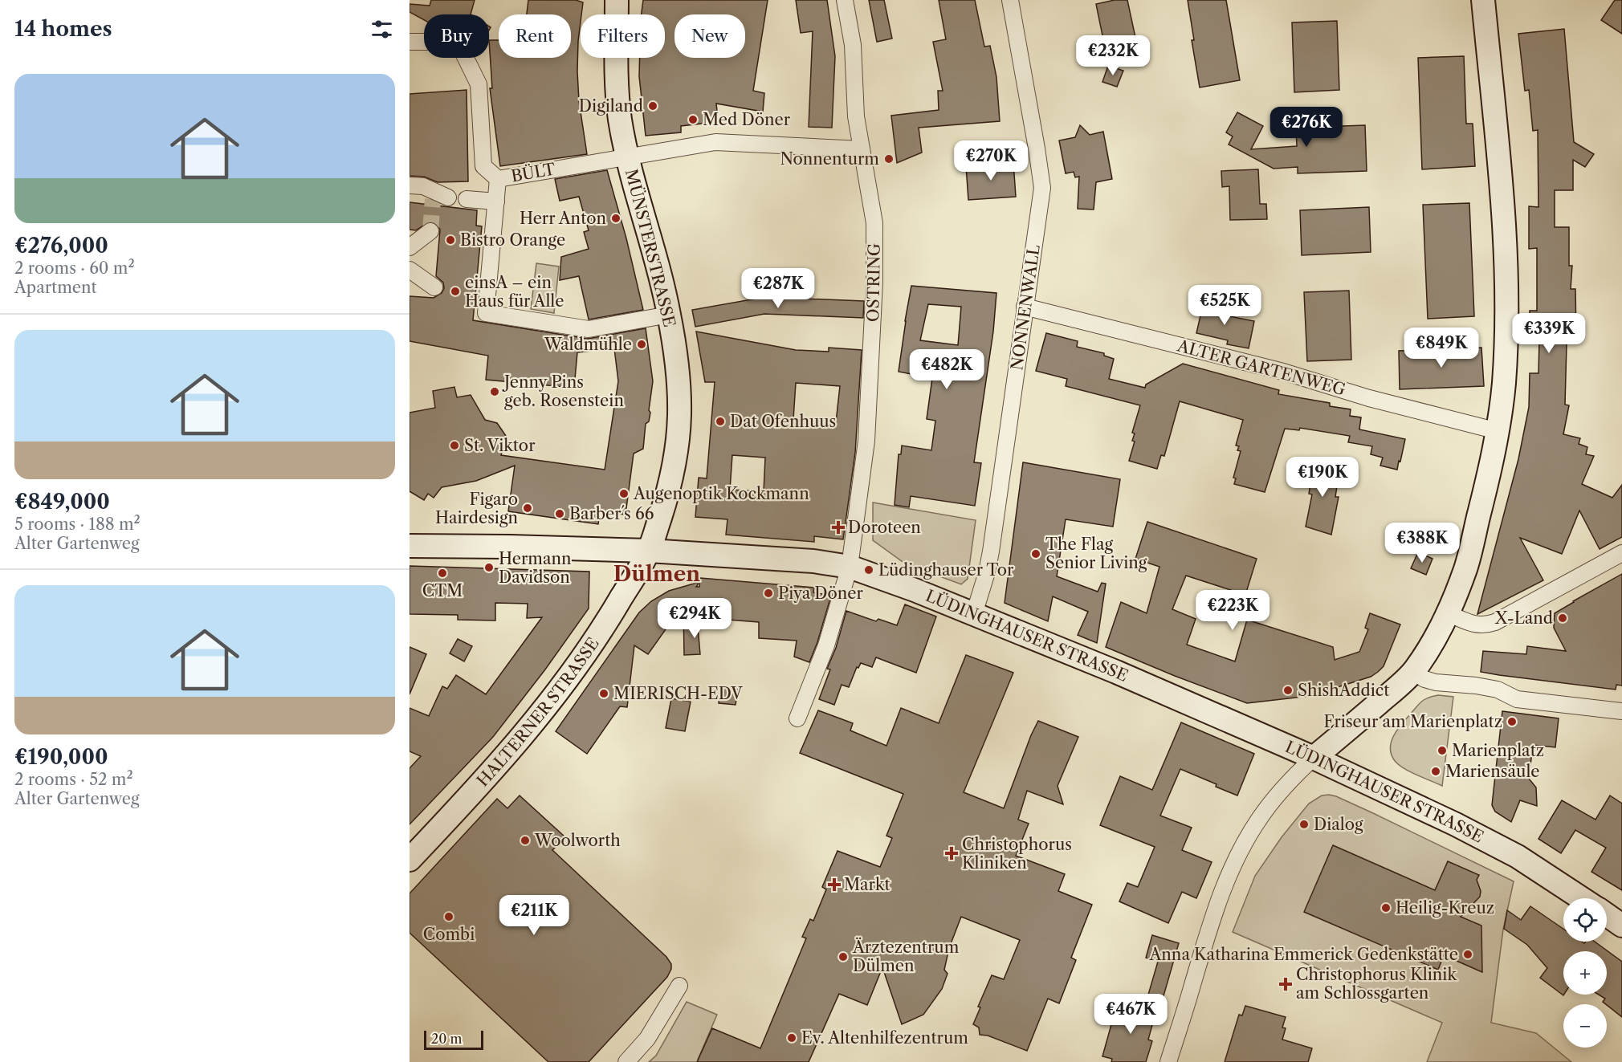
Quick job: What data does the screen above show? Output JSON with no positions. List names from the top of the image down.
{
  "streets": {
    "street": [
      "BÜLT",
      "MÜNSTERSTRASSE",
      "OSTRING",
      "NONNENWALL",
      "ALTER GARTENWEG",
      "LÜDINGHAUSER STRASSE",
      "HALTERNER STRASSE"
    ]
  },
  "crossings": [
    ["BÜLT", "MÜNSTERSTRASSE"],
    ["BÜLT", "OSTRING"],
    ["MÜNSTERSTRASSE", "LÜDINGHAUSER STRASSE"],
    ["MÜNSTERSTRASSE", "HALTERNER STRASSE"],
    ["OSTRING", "LÜDINGHAUSER STRASSE"],
    ["NONNENWALL", "ALTER GARTENWEG"],
    ["NONNENWALL", "LÜDINGHAUSER STRASSE"],
    ["LÜDINGHAUSER STRASSE", "HALTERNER STRASSE"]
  ],
  "districts": ["Dülmen"],
  "places": {
    "other": [
      "Digiland",
      "Med Döner",
      "Nonnenturm",
      "Herr Anton",
      "Bistro Orange",
      "einsA – ein Haus für Alle",
      "Waldmühle",
      "Jenny Pins geb. Rosenstein",
      "Dat Ofenhuus",
      "St. Viktor",
      "Augenoptik Kockmann",
      "Figaro Hairdesign",
      "Barber´s 66",
      "The Flag Senior Living",
      "Hermann Davidson",
      "Lüdinghauser Tor",
      "CTM",
      "Piya Döner",
      "X-Land",
      "ShishAddict",
      "MIERISCH-EDV",
      "Friseur am Marienplatz",
      "Marienplatz",
      "Mariensäule",
      "Dialog",
      "Woolworth",
      "Heilig-Kreuz",
      "Combi",
      "Anna Katharina Emmerick Gedenkstätte",
      "Ärztezentrum Dülmen",
      "Ev. Altenhilfezentrum"
    ],
    "health": [
      "Doroteen",
      "Christophorus Kliniken",
      "Markt",
      "Christophorus Klinik am Schlossgarten"
    ]
  },
  "scale_bar": "20 m",
  "page": {
    "heading": "14 homes",
    "chip": [
      "Buy",
      "Rent",
      "Filters",
      "New"
    ],
    "price": [
      "€232K",
      "€276K",
      "€270K",
      "€287K",
      "€525K",
      "€339K",
      "€849K",
      "€482K",
      "€190K",
      "€388K",
      "€223K",
      "€294K",
      "€211K",
      "€467K"
    ],
    "list": [
      {
        "name": "€276,000",
        "note": "2 rooms · 60 m² · Apartment"
      },
      {
        "name": "€849,000",
        "note": "5 rooms · 188 m² · Alter Gartenweg"
      },
      {
        "name": "€190,000",
        "note": "2 rooms · 52 m² · Alter Gartenweg"
      }
    ],
    "map_buttons": ["+", "−"],
    "scale": "20 m"
  }
}
